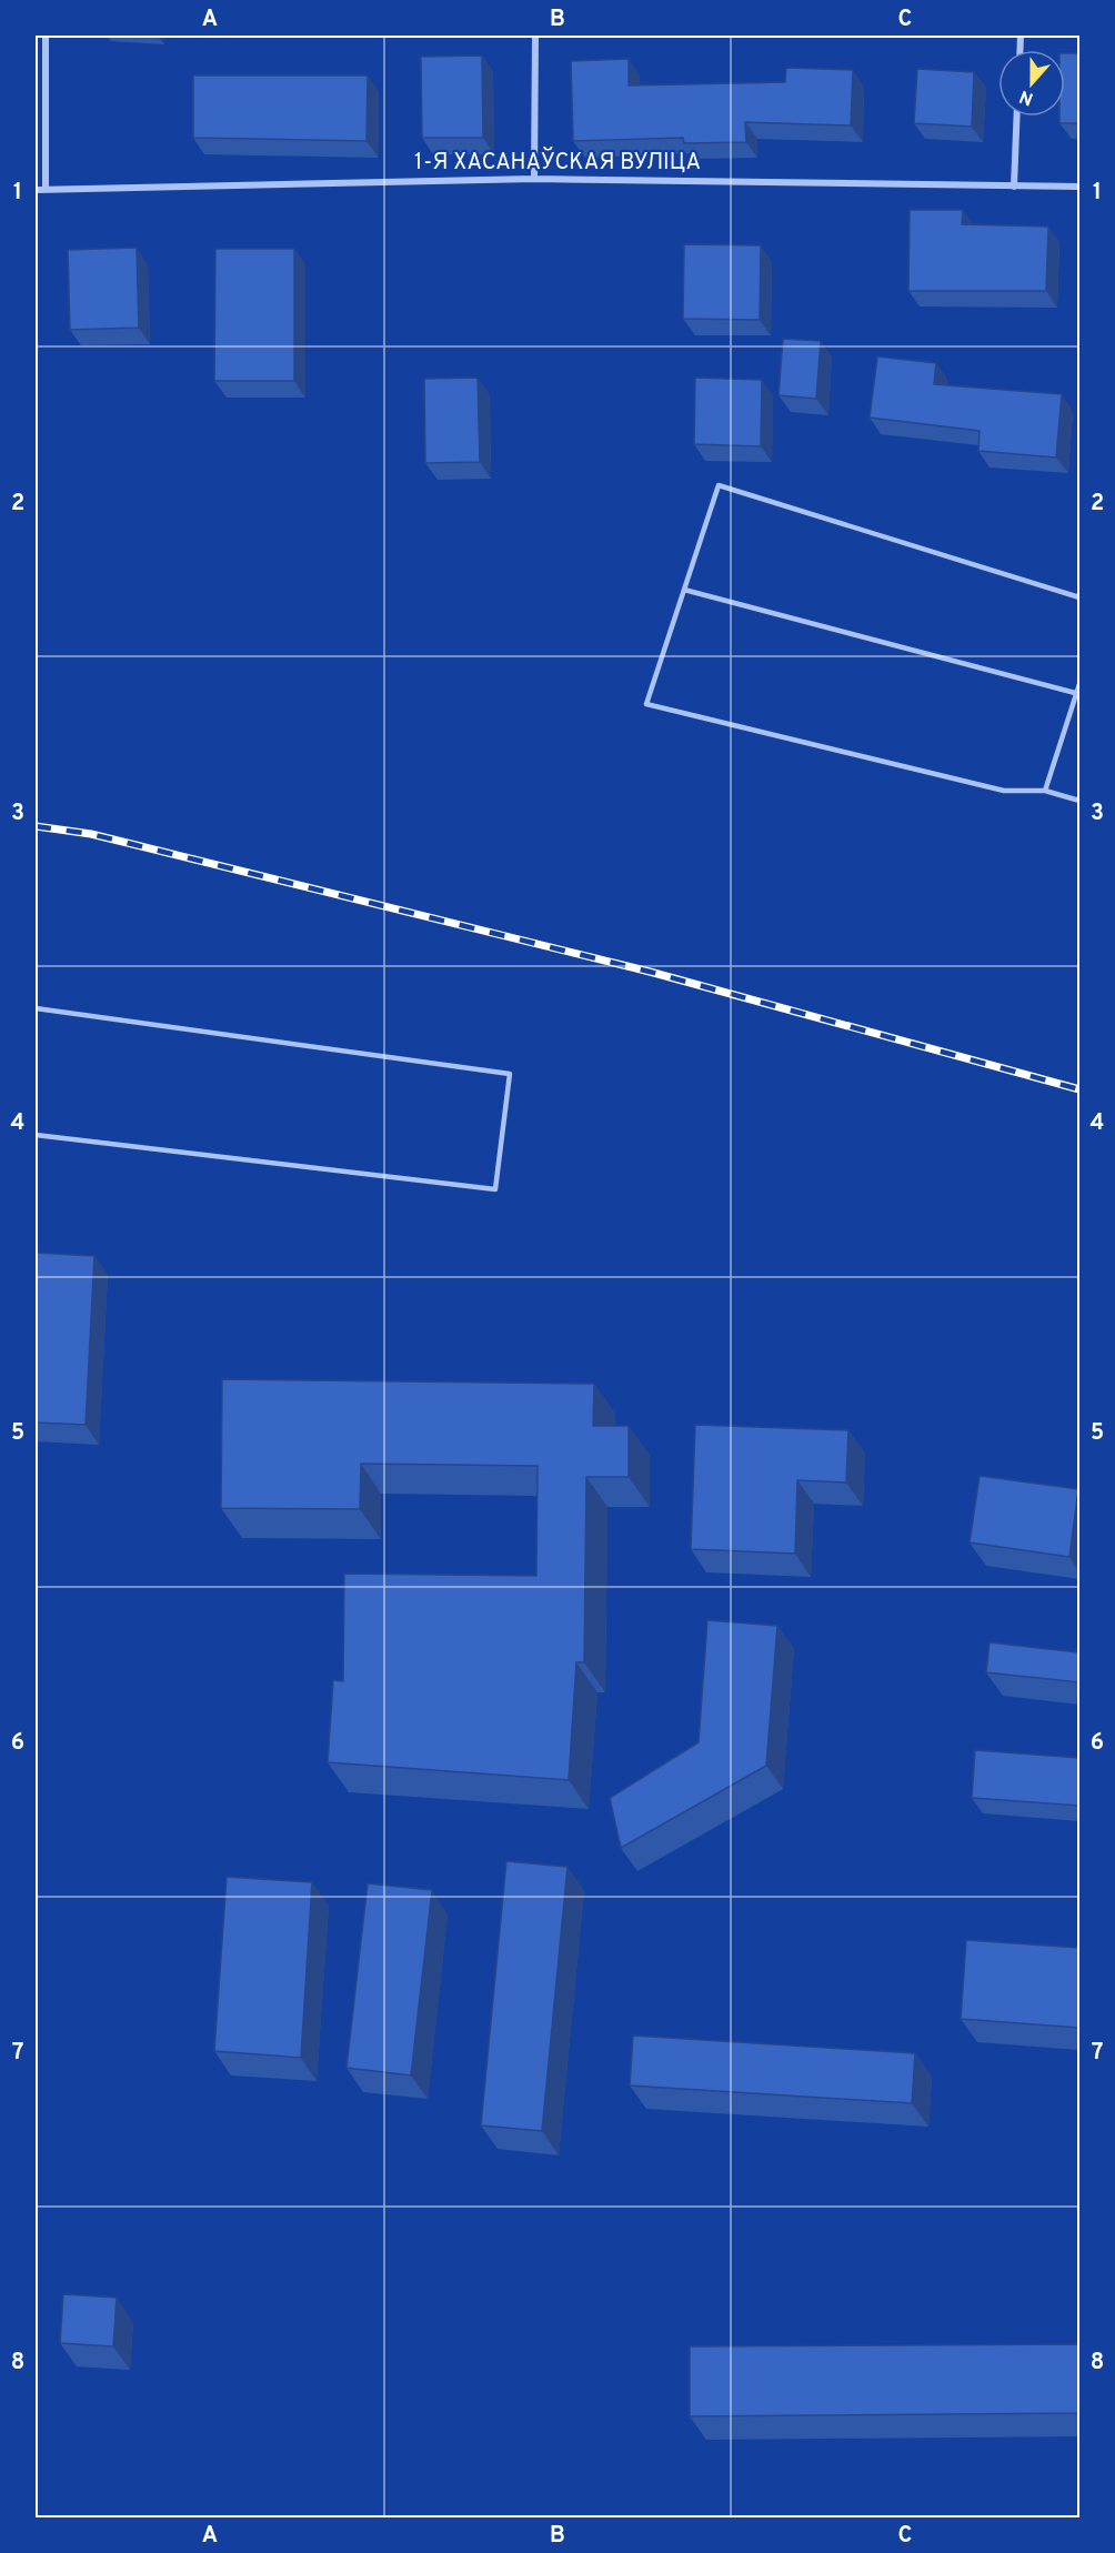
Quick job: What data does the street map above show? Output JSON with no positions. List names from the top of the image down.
{
  "streets": {
    "street": ["1-Я ХАСАНАЎСКАЯ ВУЛІЦА"]
  },
  "north": "bottom",
  "grid": {
    "columns": ["A", "B", "C"],
    "rows": [
      "1",
      "2",
      "3",
      "4",
      "5",
      "6",
      "7",
      "8"
    ]
  }
}
